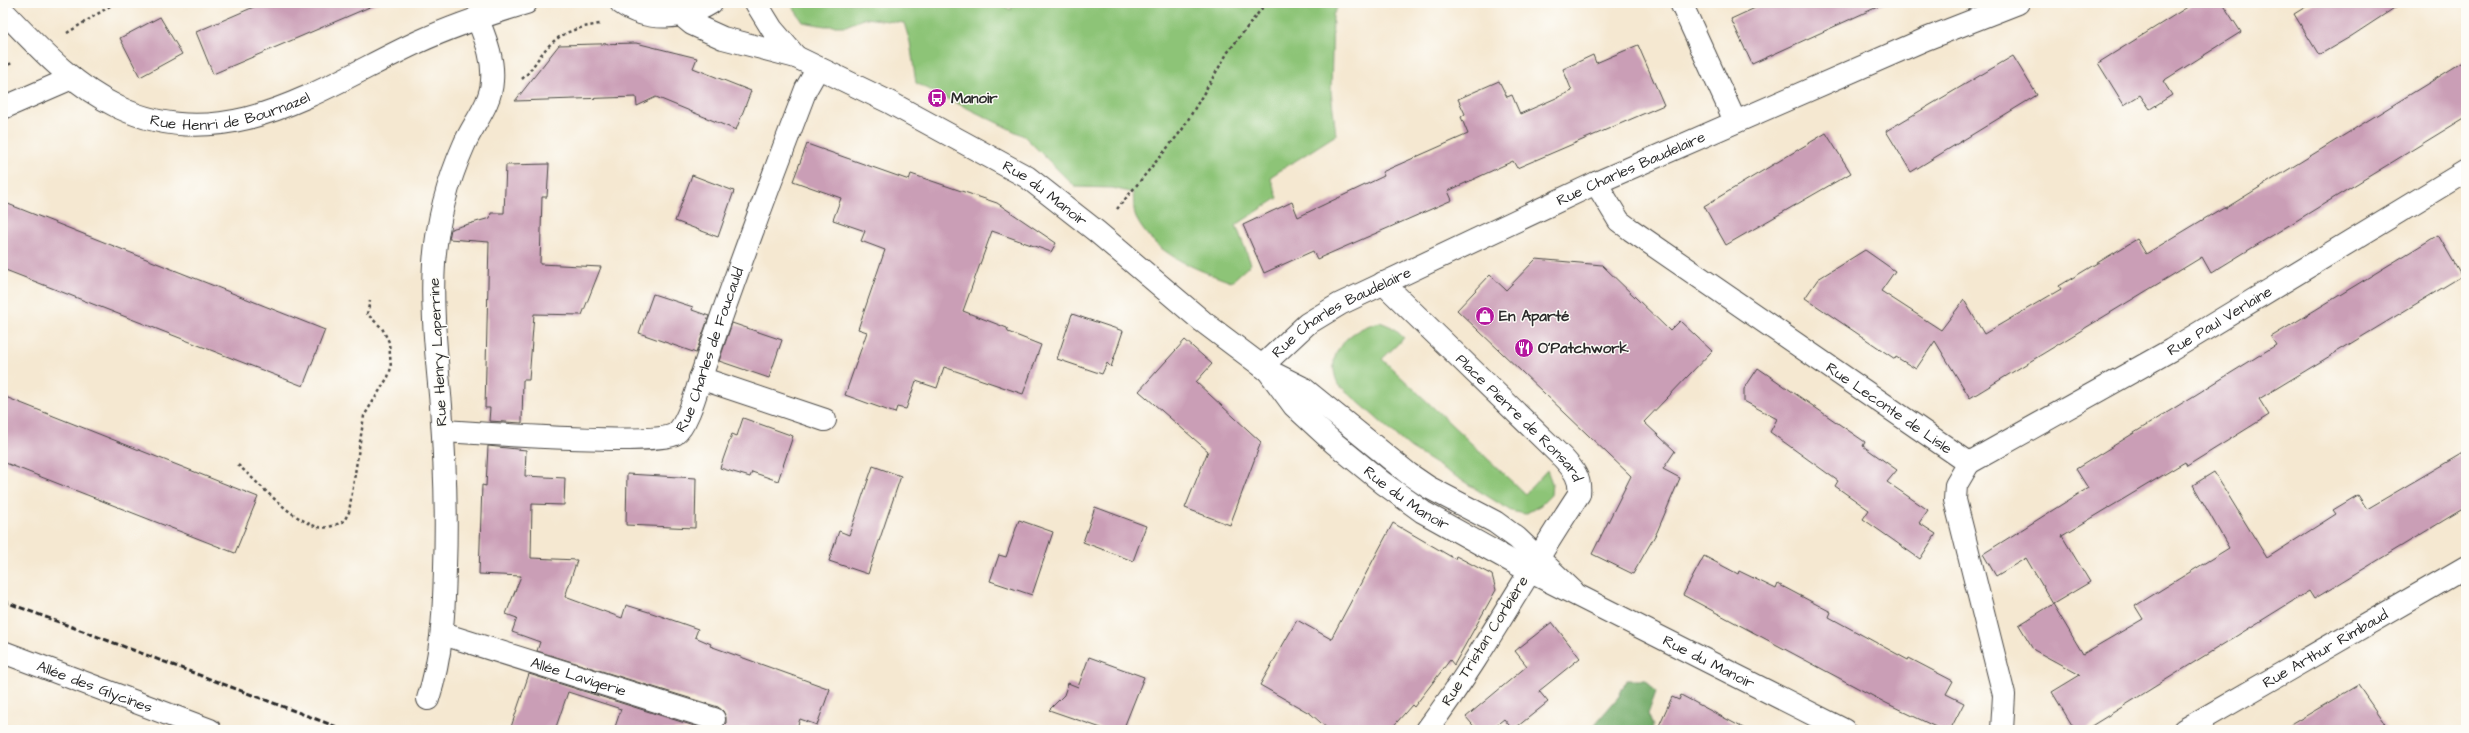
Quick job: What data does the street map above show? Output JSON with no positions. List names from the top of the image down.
{
  "streets": {
    "street": [
      "Rue Henri de Bournazel",
      "Rue Charles Baudelaire",
      "Rue du Manoir",
      "Rue Paul Verlaine",
      "Rue Charles de Foucauld",
      "Rue Henry Laperrine",
      "Rue Leconte de Lisle",
      "Place Pierre de Ronsard",
      "Rue Tristan Corbière",
      "Rue Arthur Rimbaud",
      "Allée Lavigerie",
      "Allée des Glycines"
    ]
  },
  "crossings": [
    ["Rue Henri de Bournazel", "Rue Henry Laperrine"],
    ["Rue Charles Baudelaire", "Rue du Manoir"],
    ["Rue Charles Baudelaire", "Rue Leconte de Lisle"],
    ["Rue Charles Baudelaire", "Place Pierre de Ronsard"],
    ["Rue du Manoir", "Rue Charles de Foucauld"],
    ["Rue du Manoir", "Place Pierre de Ronsard"],
    ["Rue du Manoir", "Rue Tristan Corbière"],
    ["Rue Paul Verlaine", "Rue Leconte de Lisle"],
    ["Rue Charles de Foucauld", "Rue Henry Laperrine"],
    ["Rue Henry Laperrine", "Allée Lavigerie"],
    ["Place Pierre de Ronsard", "Rue Tristan Corbière"]
  ],
  "places": {
    "bus stop": ["Manoir"],
    "shop": ["En Aparté"],
    "restaurant": ["O'Patchwork"]
  }
}
